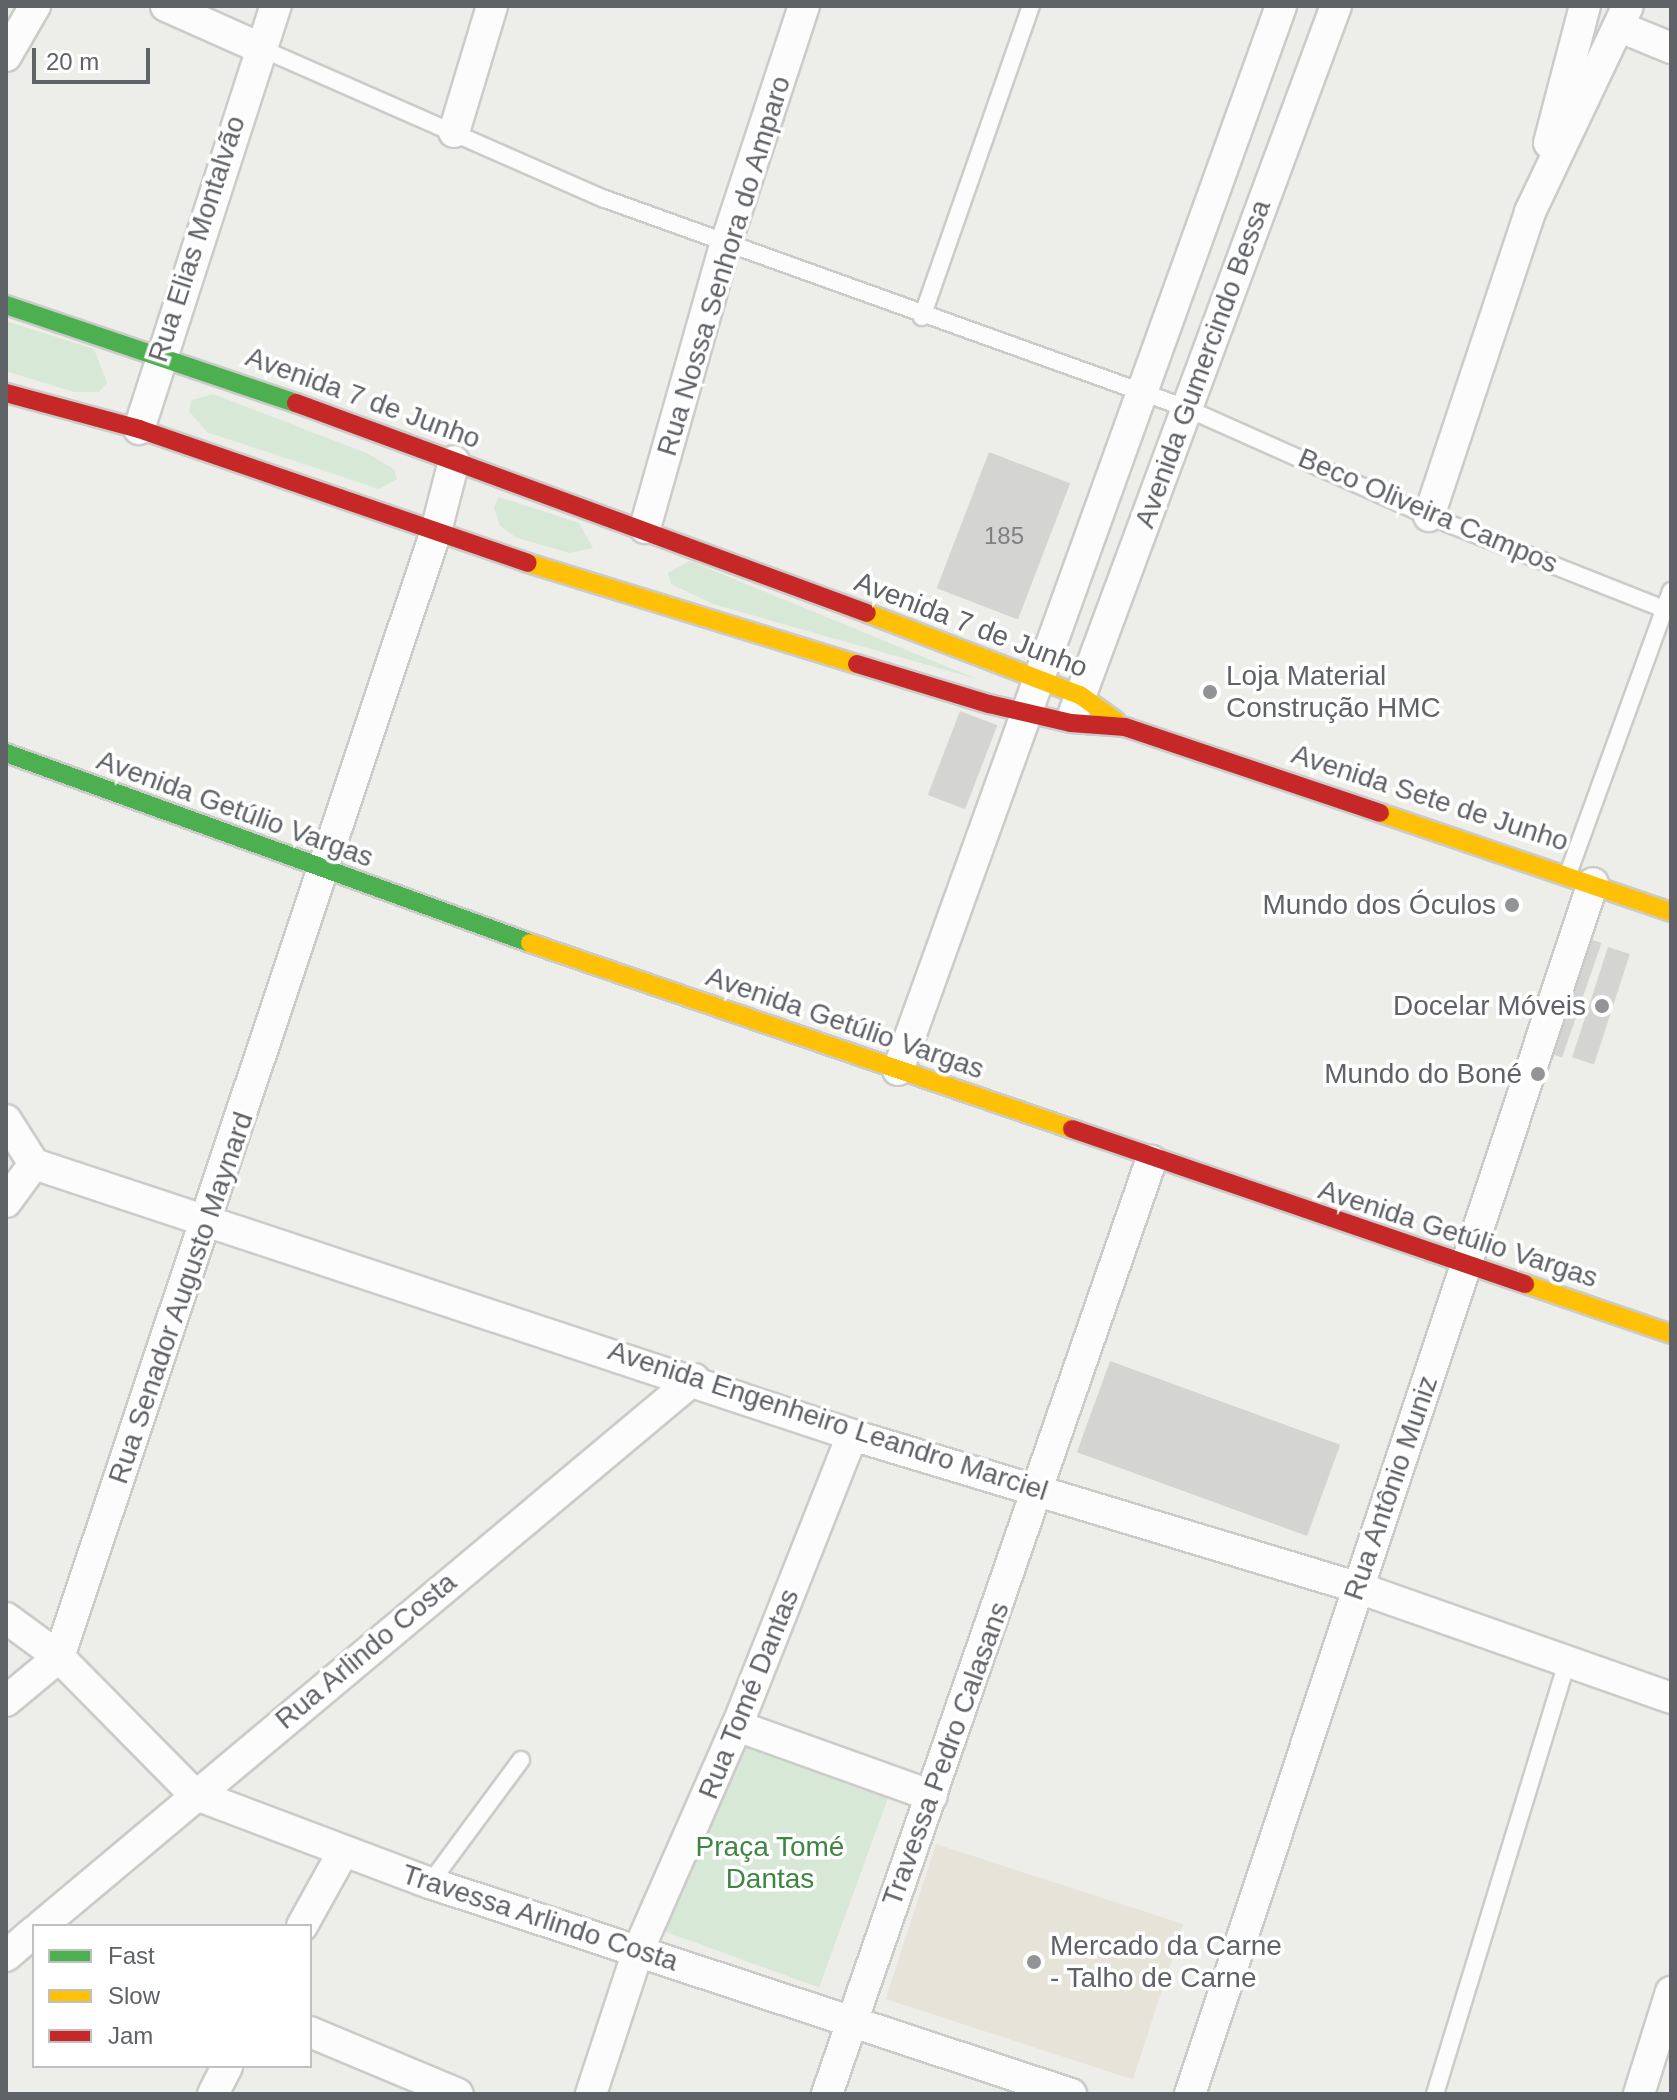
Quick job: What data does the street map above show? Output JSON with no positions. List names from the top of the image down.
{
  "streets": {
    "main road": ["Avenida 7 de Junho", "Avenida Sete de Junho", "Avenida Getúlio Vargas"],
    "street": [
      "Rua Elias Montalvão",
      "Rua Nossa Senhora do Amparo",
      "Avenida Gumercindo Bessa",
      "Rua Senador Augusto Maynard",
      "Avenida Engenheiro Leandro Marciel",
      "Rua Antônio Muniz",
      "Rua Arlindo Costa",
      "Rua Tomé Dantas",
      "Travessa Pedro Calasans",
      "Travessa Arlindo Costa"
    ],
    "lane": ["Beco Oliveira Campos"]
  },
  "crossings": [
    ["Rua Elias Montalvão", "Avenida 7 de Junho"],
    ["Rua Elias Montalvão", "Beco Oliveira Campos"],
    ["Rua Nossa Senhora do Amparo", "Avenida 7 de Junho"],
    ["Rua Nossa Senhora do Amparo", "Beco Oliveira Campos"],
    ["Avenida Gumercindo Bessa", "Avenida 7 de Junho"],
    ["Avenida Gumercindo Bessa", "Beco Oliveira Campos"],
    ["Avenida Gumercindo Bessa", "Avenida Getúlio Vargas"],
    ["Avenida 7 de Junho", "Avenida Sete de Junho"],
    ["Avenida 7 de Junho", "Rua Senador Augusto Maynard"],
    ["Avenida Sete de Junho", "Rua Antônio Muniz"],
    ["Avenida Getúlio Vargas", "Rua Senador Augusto Maynard"],
    ["Avenida Getúlio Vargas", "Rua Antônio Muniz"],
    ["Avenida Getúlio Vargas", "Travessa Pedro Calasans"],
    ["Rua Senador Augusto Maynard", "Avenida Engenheiro Leandro Marciel"],
    ["Rua Senador Augusto Maynard", "Travessa Arlindo Costa"],
    ["Avenida Engenheiro Leandro Marciel", "Rua Antônio Muniz"],
    ["Avenida Engenheiro Leandro Marciel", "Rua Arlindo Costa"],
    ["Avenida Engenheiro Leandro Marciel", "Rua Tomé Dantas"],
    ["Avenida Engenheiro Leandro Marciel", "Travessa Pedro Calasans"],
    ["Rua Arlindo Costa", "Travessa Arlindo Costa"],
    ["Rua Tomé Dantas", "Travessa Arlindo Costa"],
    ["Travessa Pedro Calasans", "Travessa Arlindo Costa"]
  ],
  "parks": ["Praça Tomé Dantas"],
  "places": [
    "Loja Material Construção HMC",
    "Mundo dos Óculos",
    "Docelar Móveis",
    "Mundo do Boné",
    "Mercado da Carne - Talho de Carne"
  ],
  "house_numbers": ["185"],
  "legend": ["Fast", "Slow", "Jam"],
  "scale_bar": "20 m"
}
